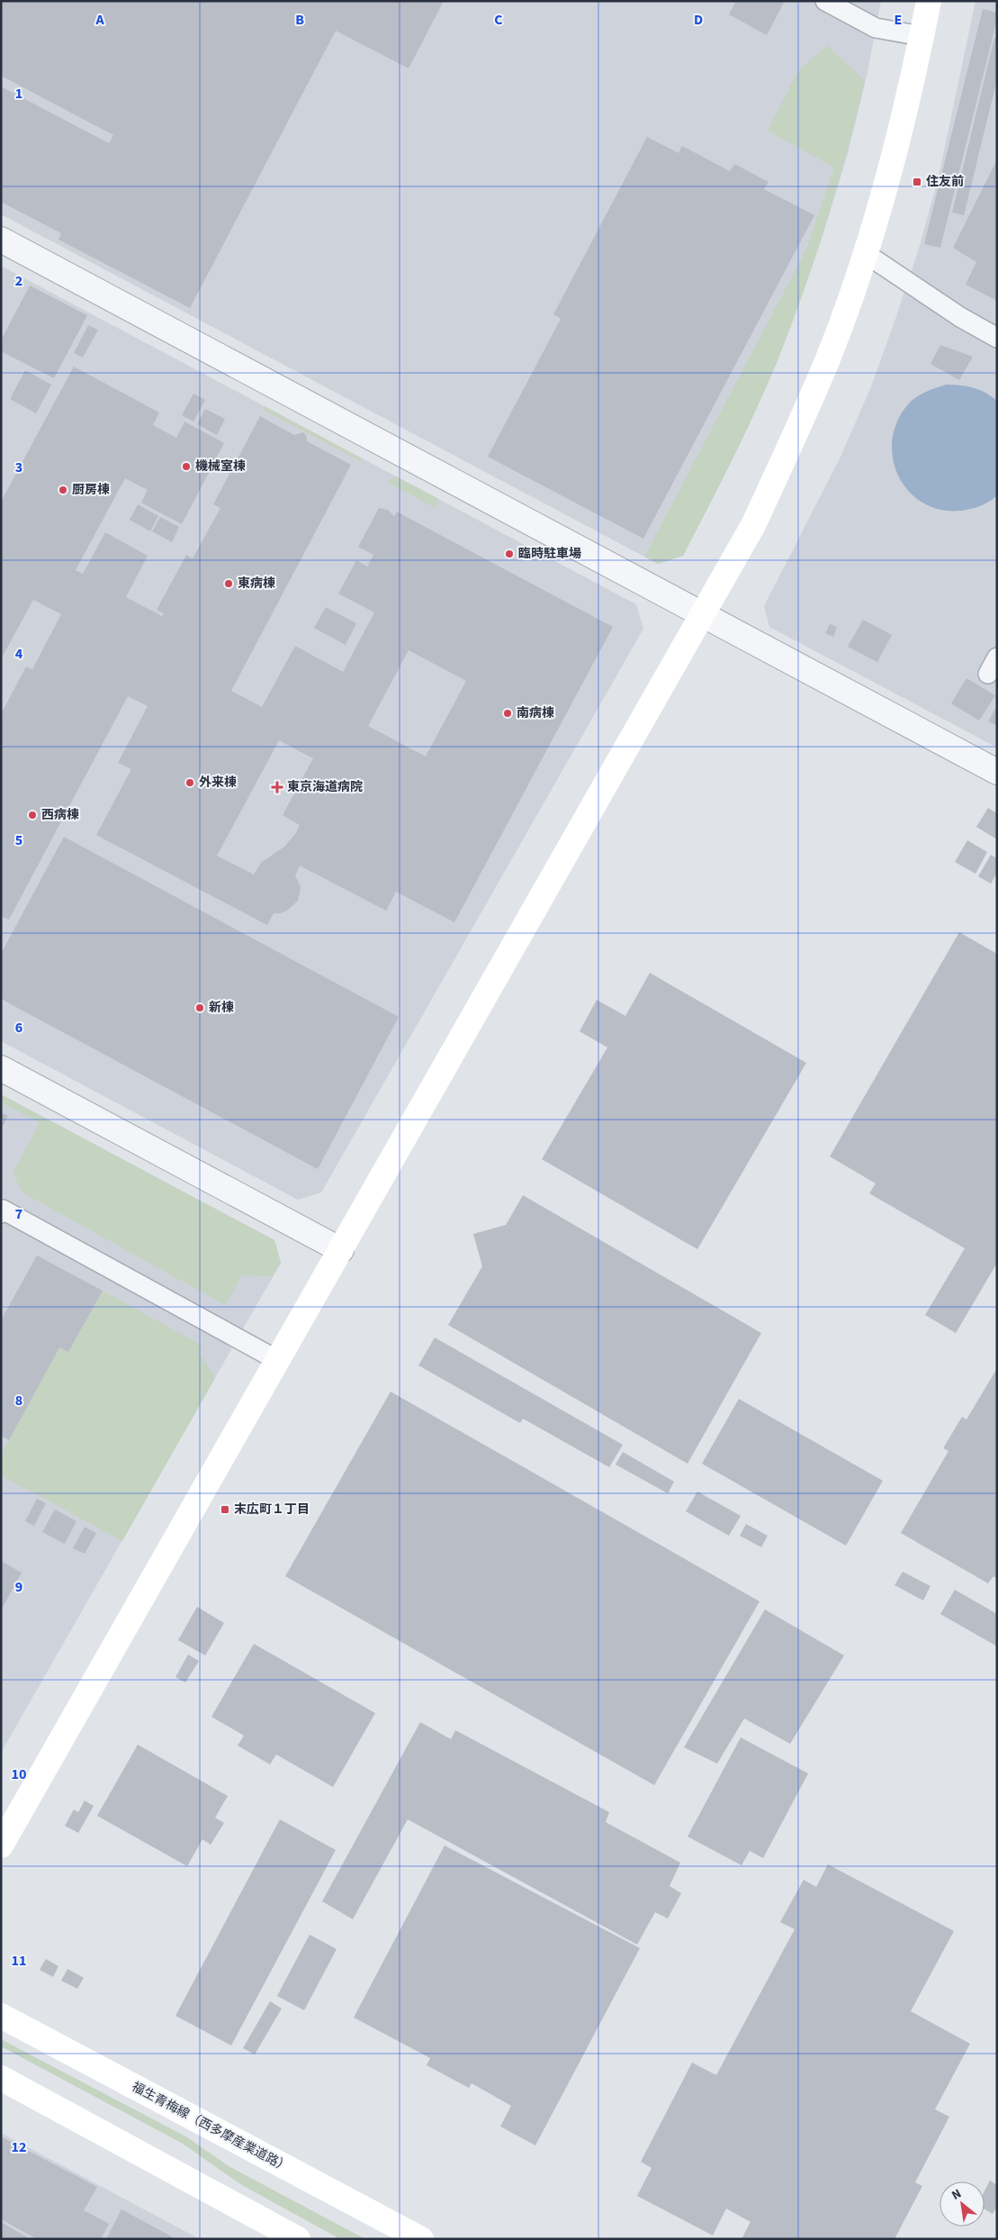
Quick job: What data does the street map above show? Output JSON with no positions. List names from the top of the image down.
{
  "streets": {
    "street": ["福生青梅線（西多摩産業道路）"]
  },
  "places": {
    "transit": ["住友前", "末広町１丁目"],
    "other": [
      "機械室棟",
      "厨房棟",
      "臨時駐車場",
      "東病棟",
      "南病棟",
      "外来棟",
      "西病棟",
      "新棟"
    ],
    "health": ["東京海道病院"]
  },
  "north": "top left",
  "grid": {
    "columns": [
      "A",
      "B",
      "C",
      "D",
      "E"
    ],
    "rows": [
      "1",
      "2",
      "3",
      "4",
      "5",
      "6",
      "7",
      "8",
      "9",
      "10",
      "11",
      "12"
    ]
  }
}
